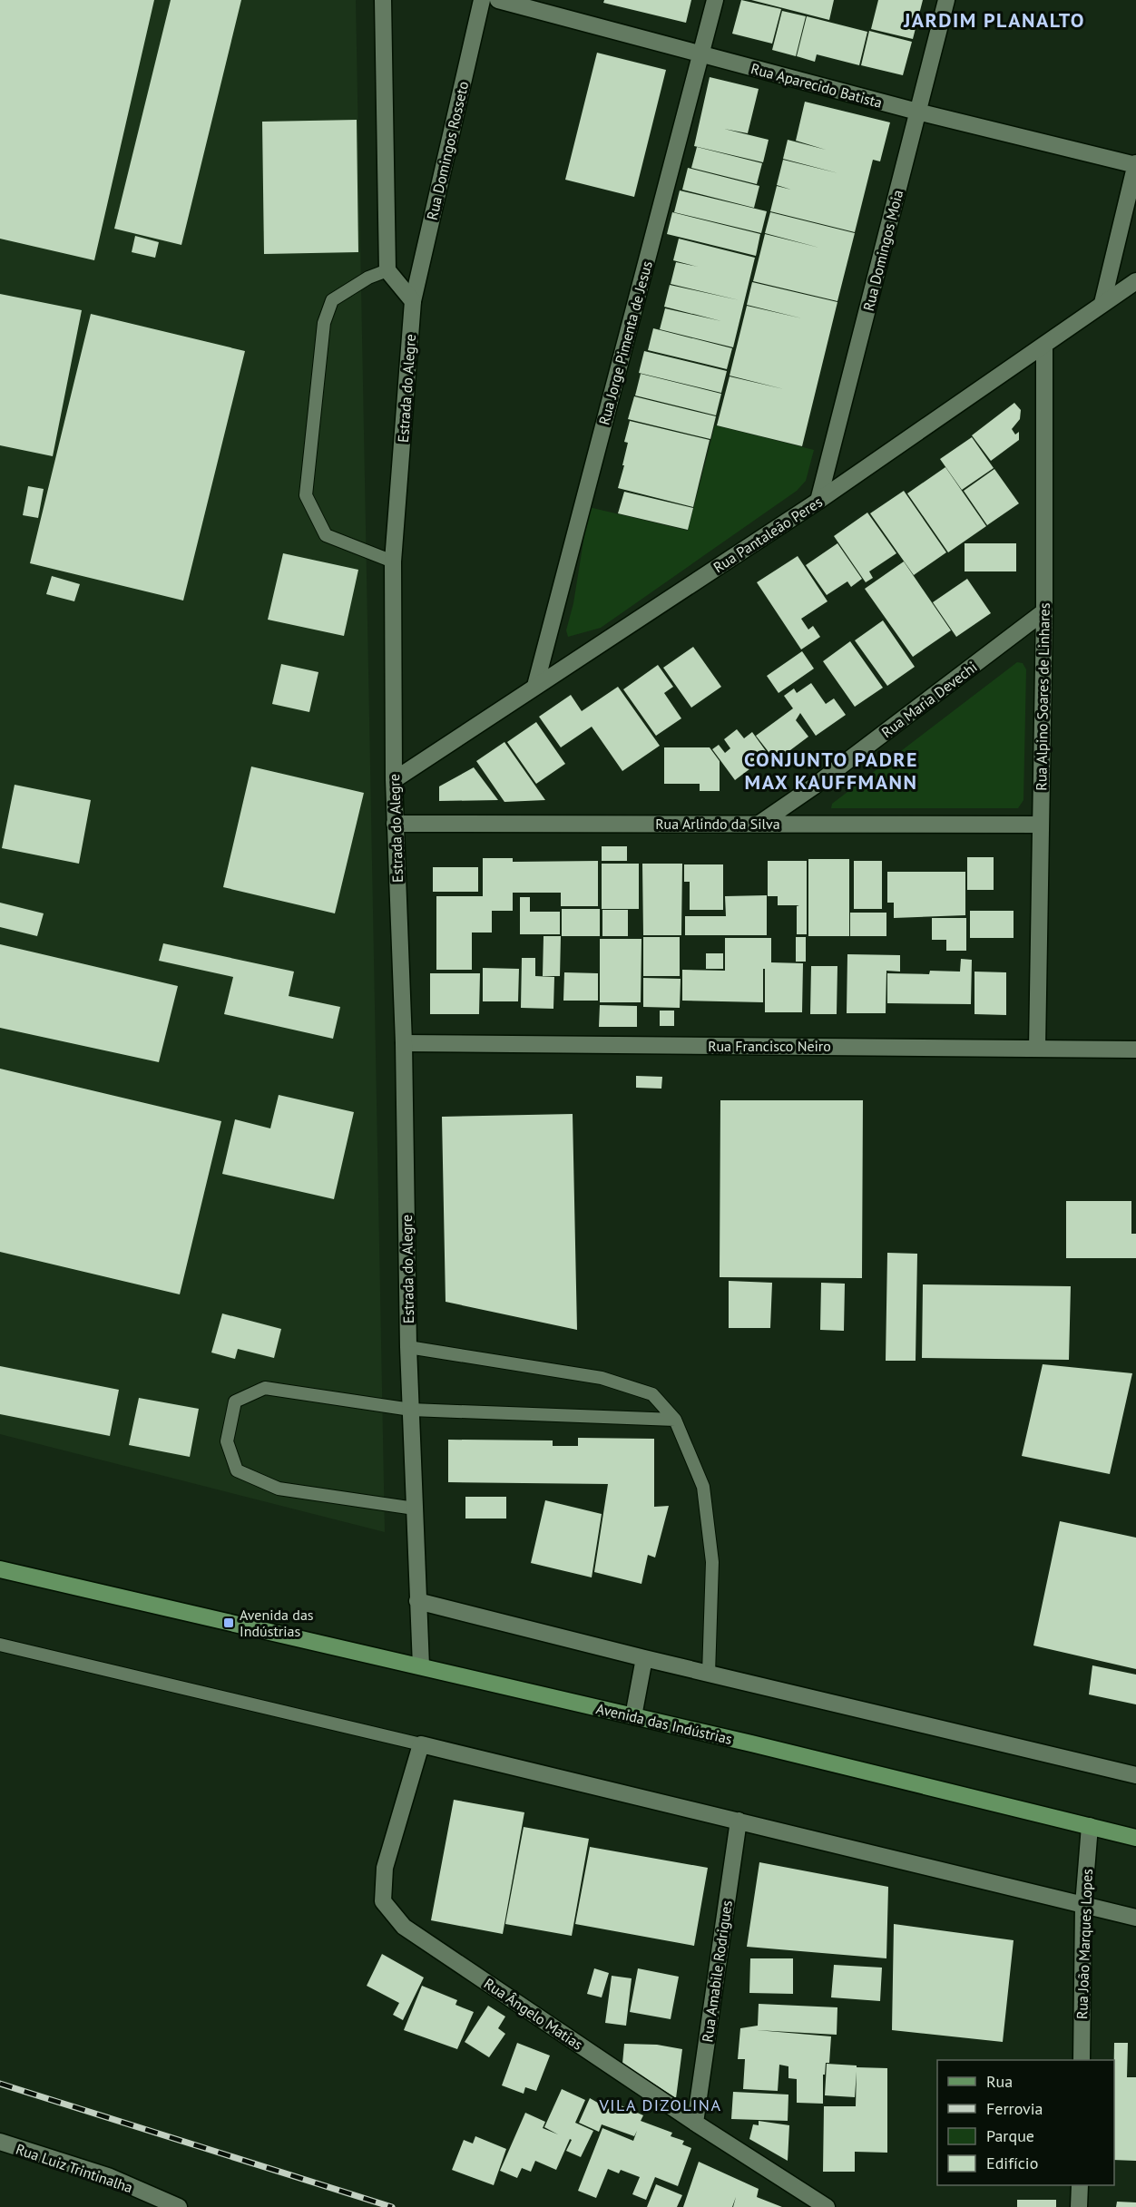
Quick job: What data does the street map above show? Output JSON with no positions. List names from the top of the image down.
{
  "streets": {
    "main road": ["Avenida das Indústrias"],
    "street": [
      "Rua Aparecido Batista",
      "Rua Domingos Rosseto",
      "Rua Domingos Moia",
      "Rua Jorge Pimenta de Jesus",
      "Estrada do Alegre",
      "Rua Pantaleão Peres",
      "Rua Alpino Soares de Linhares",
      "Rua Maria Devechi",
      "Rua Arlindo da Silva",
      "Rua Francisco Neiro",
      "Rua João Marques Lopes",
      "Rua Amabile Rodrigues",
      "Rua Ângelo Matias",
      "Rua Luiz Trintinalha"
    ]
  },
  "crossings": [
    ["Rua Aparecido Batista", "Rua Domingos Moia"],
    ["Rua Aparecido Batista", "Rua Jorge Pimenta de Jesus"],
    ["Rua Domingos Rosseto", "Estrada do Alegre"],
    ["Rua Domingos Moia", "Rua Pantaleão Peres"],
    ["Rua Jorge Pimenta de Jesus", "Rua Pantaleão Peres"],
    ["Estrada do Alegre", "Rua Pantaleão Peres"],
    ["Estrada do Alegre", "Rua Arlindo da Silva"],
    ["Estrada do Alegre", "Rua Francisco Neiro"],
    ["Estrada do Alegre", "Avenida das Indústrias"],
    ["Rua Pantaleão Peres", "Rua Alpino Soares de Linhares"],
    ["Rua Alpino Soares de Linhares", "Rua Maria Devechi"],
    ["Rua Alpino Soares de Linhares", "Rua Arlindo da Silva"],
    ["Rua Alpino Soares de Linhares", "Rua Francisco Neiro"],
    ["Rua Maria Devechi", "Rua Arlindo da Silva"],
    ["Avenida das Indústrias", "Rua João Marques Lopes"],
    ["Rua Amabile Rodrigues", "Rua Ângelo Matias"]
  ],
  "districts": ["JARDIM PLANALTO", "CONJUNTO PADRE MAX KAUFFMANN", "VILA DIZOLINA"],
  "places": {
    "transit": ["Avenida das Indústrias"]
  },
  "legend": [
    "Rua",
    "Ferrovia",
    "Parque",
    "Edifício"
  ]
}
